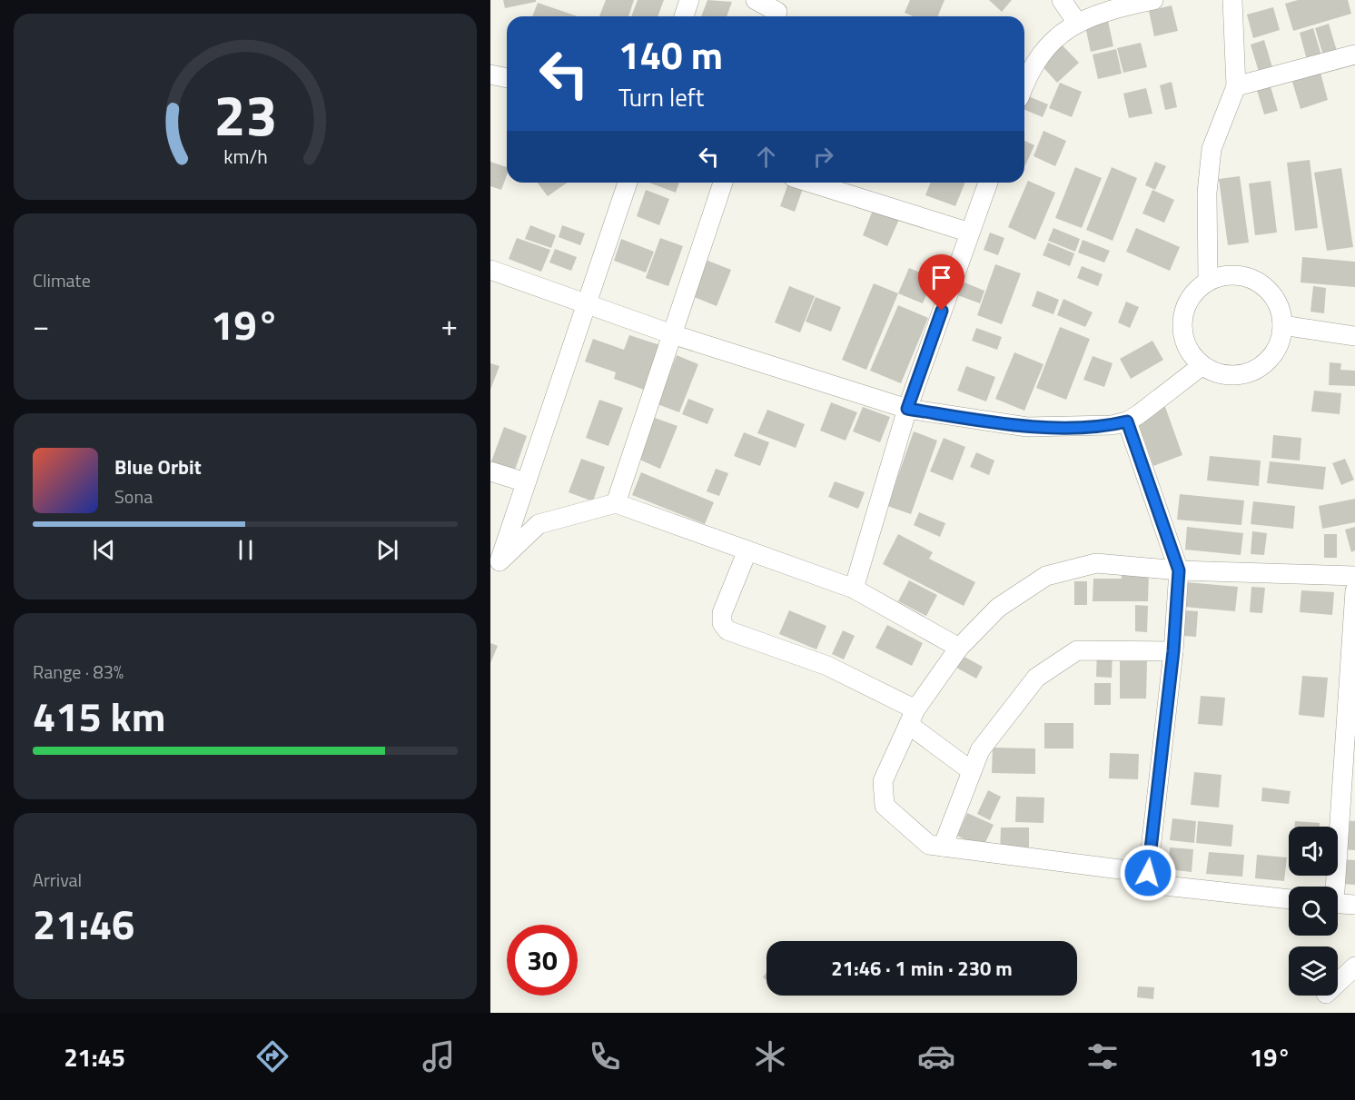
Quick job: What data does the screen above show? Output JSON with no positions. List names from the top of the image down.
{
  "page": {
    "turn": ["140 m", "Turn left"],
    "tile": [
      "Climate",
      ["Range · 83%", "415 km"],
      ["Arrival", "21:46"]
    ],
    "heat": ["−", "19°", "+"],
    "song": ["Blue Orbit", "Sona"],
    "limit": "30",
    "trip": "21:46 · 1 min · 230 m",
    "tabs": ["21:45", "19°"],
    "gauge": ["23", "km/h"]
  }
}
